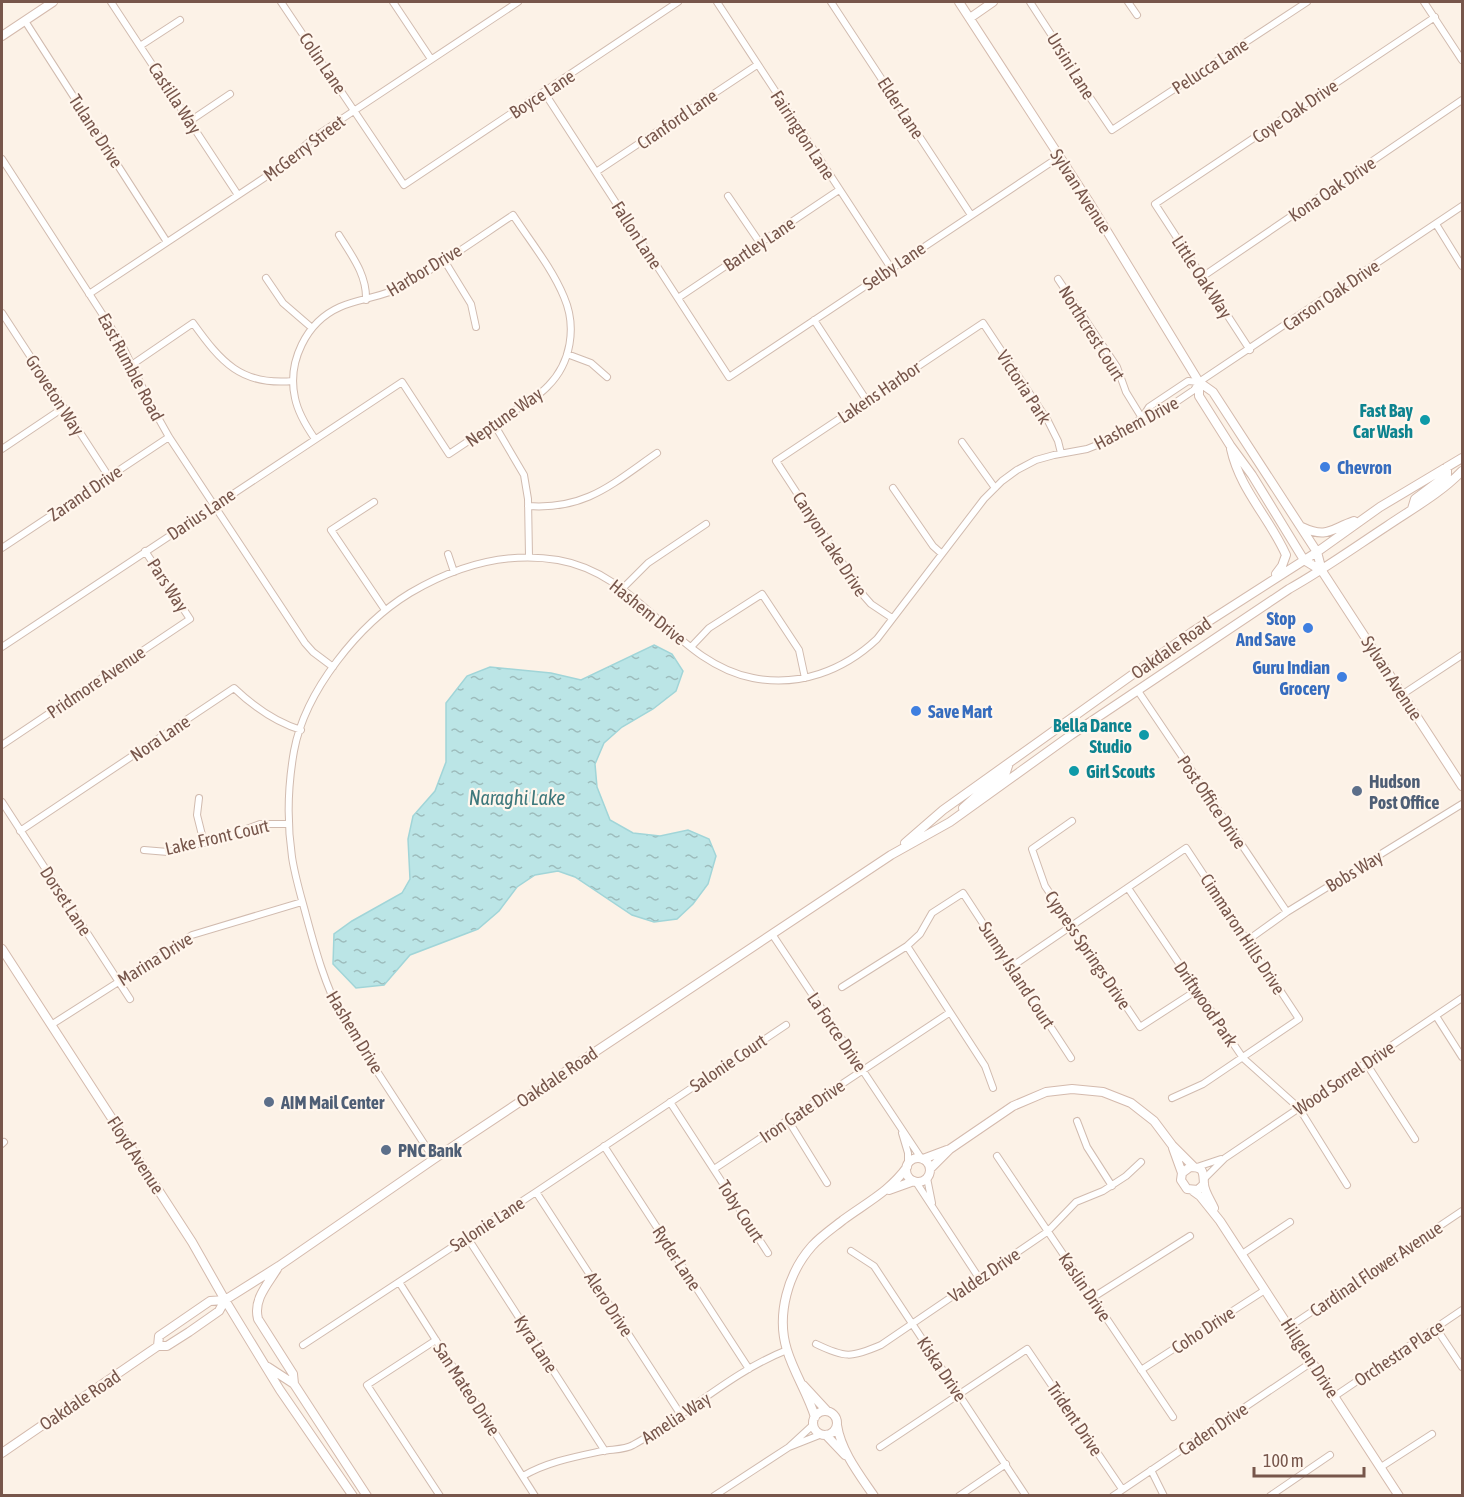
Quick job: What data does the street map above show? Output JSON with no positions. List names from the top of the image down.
{
  "streets": {
    "main road": [
      "Sylvan Avenue",
      "Oakdale Road",
      "La Force Drive",
      "Floyd Avenue",
      "Hillglen Drive"
    ],
    "street": [
      "Colin Lane",
      "Ursini Lane",
      "Pelucca Lane",
      "Boyce Lane",
      "Castilla Way",
      "Elder Lane",
      "Coye Oak Drive",
      "Cranford Lane",
      "Tulane Drive",
      "Fairington Lane",
      "McGerry Street",
      "Kona Oak Drive",
      "Fallon Lane",
      "Bartley Lane",
      "Selby Lane",
      "Harbor Drive",
      "Little Oak Way",
      "Carson Oak Drive",
      "Northcrest Court",
      "East Rumble Road",
      "Victoria Park",
      "Lakens Harbor",
      "Groveton Way",
      "Neptune Way",
      "Hashem Drive",
      "Zarand Drive",
      "Darius Lane",
      "Canyon Lake Drive",
      "Pars Way",
      "Pridmore Avenue",
      "Nora Lane",
      "Post Office Drive",
      "Lake Front Court",
      "Bobs Way",
      "Dorset Lane",
      "Cimmaron Hills Drive",
      "Cypress Springs Drive",
      "Marina Drive",
      "Sunny Island Court",
      "Driftwood Park",
      "Salonie Court",
      "Wood Sorrel Drive",
      "Iron Gate Drive",
      "Toby Court",
      "Salonie Lane",
      "Ryder Lane",
      "Cardinal Flower Avenue",
      "Valdez Drive",
      "Kaslin Drive",
      "Alero Drive",
      "Coho Drive",
      "Kyra Lane",
      "Orchestra Place",
      "Kiska Drive",
      "San Mateo Drive",
      "Amelia Way",
      "Trident Drive",
      "Caden Drive"
    ]
  },
  "crossings": [
    ["Colin Lane", "Boyce Lane"],
    ["Colin Lane", "McGerry Street"],
    ["Ursini Lane", "Pelucca Lane"],
    ["Boyce Lane", "Fallon Lane"],
    ["Castilla Way", "McGerry Street"],
    ["Elder Lane", "Selby Lane"],
    ["Coye Oak Drive", "Little Oak Way"],
    ["Cranford Lane", "Fairington Lane"],
    ["Cranford Lane", "Fallon Lane"],
    ["Tulane Drive", "McGerry Street"],
    ["Fairington Lane", "Bartley Lane"],
    ["Fairington Lane", "Selby Lane"],
    ["McGerry Street", "East Rumble Road"],
    ["Kona Oak Drive", "Little Oak Way"],
    ["Sylvan Avenue", "Selby Lane"],
    ["Sylvan Avenue", "Carson Oak Drive"],
    ["Sylvan Avenue", "Hashem Drive"],
    ["Sylvan Avenue", "Oakdale Road"],
    ["Fallon Lane", "Bartley Lane"],
    ["Fallon Lane", "Selby Lane"],
    ["Harbor Drive", "Neptune Way"],
    ["Harbor Drive", "Darius Lane"],
    ["Little Oak Way", "Carson Oak Drive"],
    ["Carson Oak Drive", "Hashem Drive"],
    ["Northcrest Court", "Hashem Drive"],
    ["East Rumble Road", "Hashem Drive"],
    ["East Rumble Road", "Zarand Drive"],
    ["East Rumble Road", "Darius Lane"],
    ["Victoria Park", "Lakens Harbor"],
    ["Victoria Park", "Hashem Drive"],
    ["Lakens Harbor", "Canyon Lake Drive"],
    ["Groveton Way", "Zarand Drive"],
    ["Neptune Way", "Darius Lane"],
    ["Hashem Drive", "Canyon Lake Drive"],
    ["Hashem Drive", "Oakdale Road"],
    ["Hashem Drive", "Nora Lane"],
    ["Hashem Drive", "Lake Front Court"],
    ["Hashem Drive", "Marina Drive"],
    ["Darius Lane", "Pars Way"],
    ["Pars Way", "Pridmore Avenue"],
    ["Oakdale Road", "Post Office Drive"],
    ["Oakdale Road", "La Force Drive"],
    ["Oakdale Road", "Floyd Avenue"],
    ["Nora Lane", "Dorset Lane"],
    ["Post Office Drive", "Bobs Way"],
    ["Bobs Way", "Cimmaron Hills Drive"],
    ["Dorset Lane", "Marina Drive"],
    ["Cimmaron Hills Drive", "Driftwood Park"],
    ["Cypress Springs Drive", "Driftwood Park"],
    ["Marina Drive", "Floyd Avenue"],
    ["Driftwood Park", "Wood Sorrel Drive"],
    ["La Force Drive", "Iron Gate Drive"],
    ["La Force Drive", "Valdez Drive"],
    ["La Force Drive", "Hillglen Drive"],
    ["Salonie Court", "Toby Court"],
    ["Salonie Court", "Salonie Lane"],
    ["Wood Sorrel Drive", "Hillglen Drive"],
    ["Iron Gate Drive", "Toby Court"],
    ["Toby Court", "Salonie Lane"],
    ["Salonie Lane", "Ryder Lane"],
    ["Salonie Lane", "Alero Drive"],
    ["Salonie Lane", "Kyra Lane"],
    ["Salonie Lane", "San Mateo Drive"],
    ["Ryder Lane", "Amelia Way"],
    ["Cardinal Flower Avenue", "Hillglen Drive"],
    ["Valdez Drive", "Kaslin Drive"],
    ["Valdez Drive", "Kiska Drive"],
    ["Kaslin Drive", "Coho Drive"],
    ["Alero Drive", "Amelia Way"],
    ["Coho Drive", "Hillglen Drive"],
    ["Kyra Lane", "Amelia Way"],
    ["Orchestra Place", "Hillglen Drive"],
    ["Hillglen Drive", "Caden Drive"],
    ["Kiska Drive", "Trident Drive"],
    ["San Mateo Drive", "Amelia Way"],
    ["Trident Drive", "Caden Drive"]
  ],
  "water": ["Naraghi Lake"],
  "places": [
    "Fast Bay Car Wash",
    "Chevron",
    "Stop And Save",
    "Guru Indian Grocery",
    "Save Mart",
    "Bella Dance Studio",
    "Girl Scouts",
    "Hudson Post Office",
    "AIM Mail Center",
    "PNC Bank"
  ],
  "scale_bar": "100 m"
}
